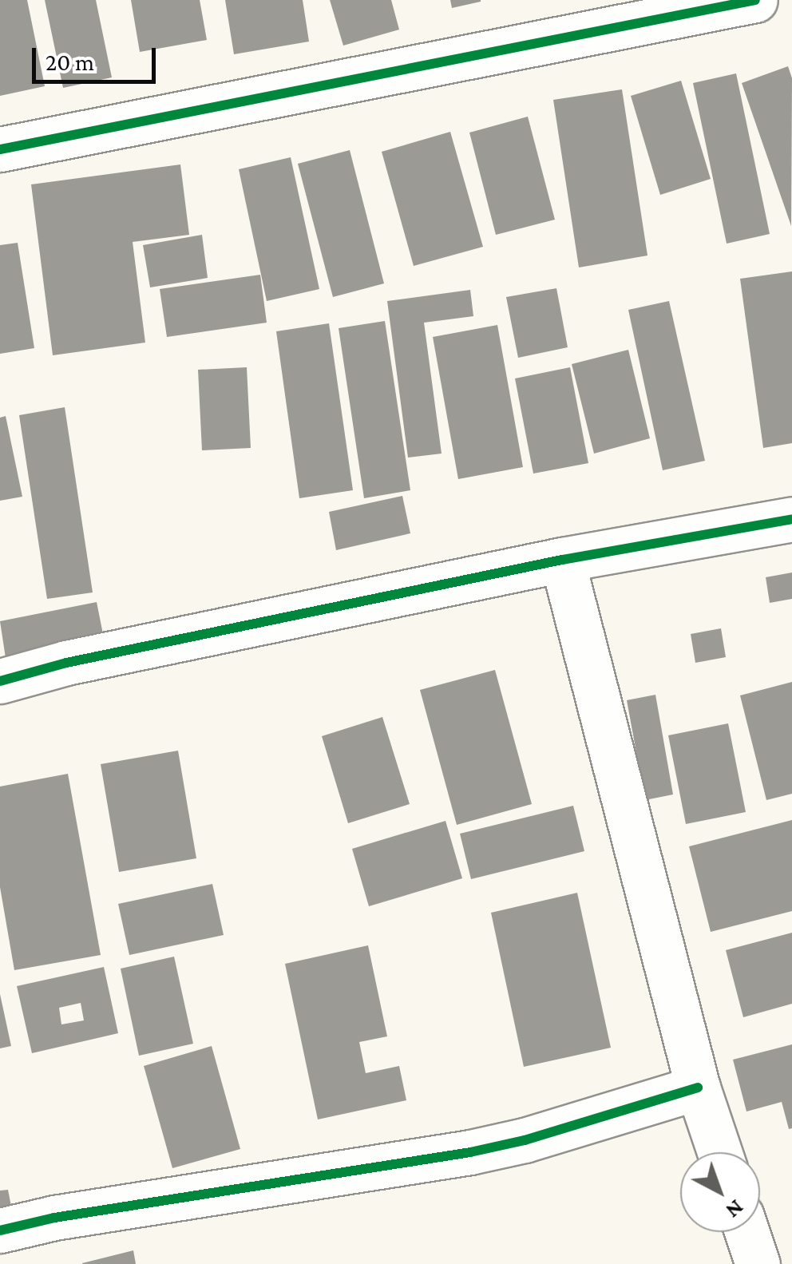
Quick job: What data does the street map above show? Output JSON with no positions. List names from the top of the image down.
{
  "scale_bar": "20 m",
  "north": "bottom right"
}
